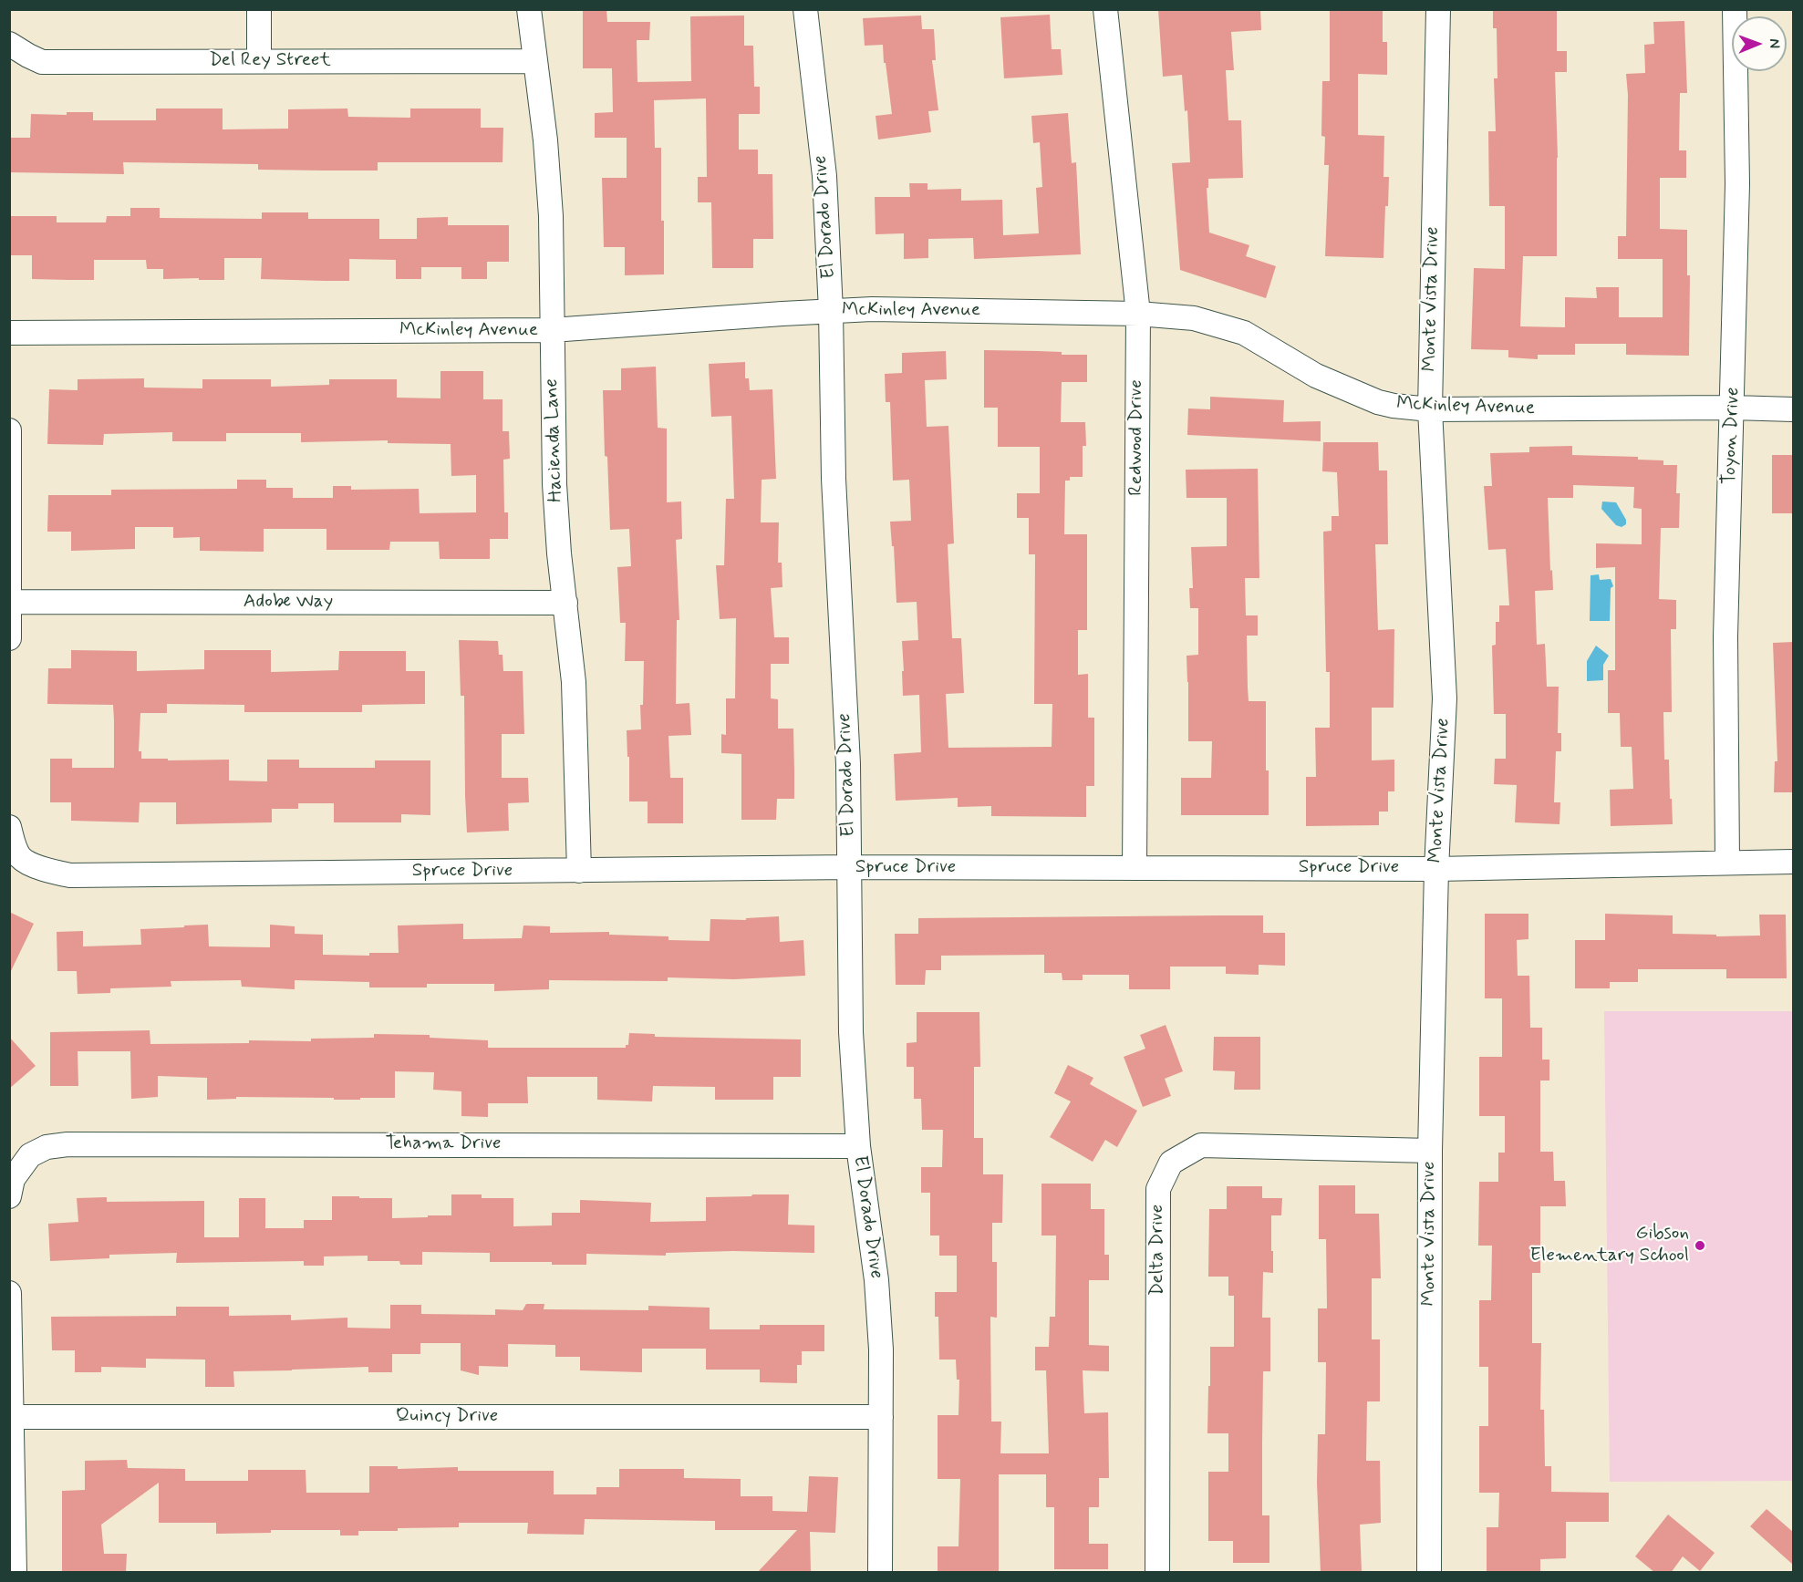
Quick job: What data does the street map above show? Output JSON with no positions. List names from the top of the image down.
{
  "streets": {
    "street": [
      "Del Rey Street",
      "El Dorado Drive",
      "Monte Vista Drive",
      "McKinley Avenue",
      "Toyon Drive",
      "Redwood Drive",
      "Hacienda Lane",
      "Adobe Way",
      "Spruce Drive",
      "Tehama Drive",
      "Delta Drive",
      "Quincy Drive"
    ]
  },
  "crossings": [
    ["Del Rey Street", "Hacienda Lane"],
    ["El Dorado Drive", "McKinley Avenue"],
    ["El Dorado Drive", "Spruce Drive"],
    ["El Dorado Drive", "Tehama Drive"],
    ["El Dorado Drive", "Quincy Drive"],
    ["Monte Vista Drive", "McKinley Avenue"],
    ["Monte Vista Drive", "Spruce Drive"],
    ["Monte Vista Drive", "Delta Drive"],
    ["McKinley Avenue", "Toyon Drive"],
    ["McKinley Avenue", "Redwood Drive"],
    ["McKinley Avenue", "Hacienda Lane"],
    ["Toyon Drive", "Spruce Drive"],
    ["Redwood Drive", "Spruce Drive"],
    ["Hacienda Lane", "Adobe Way"],
    ["Hacienda Lane", "Spruce Drive"]
  ],
  "places": ["Gibson Elementary School"],
  "north": "right"
}
